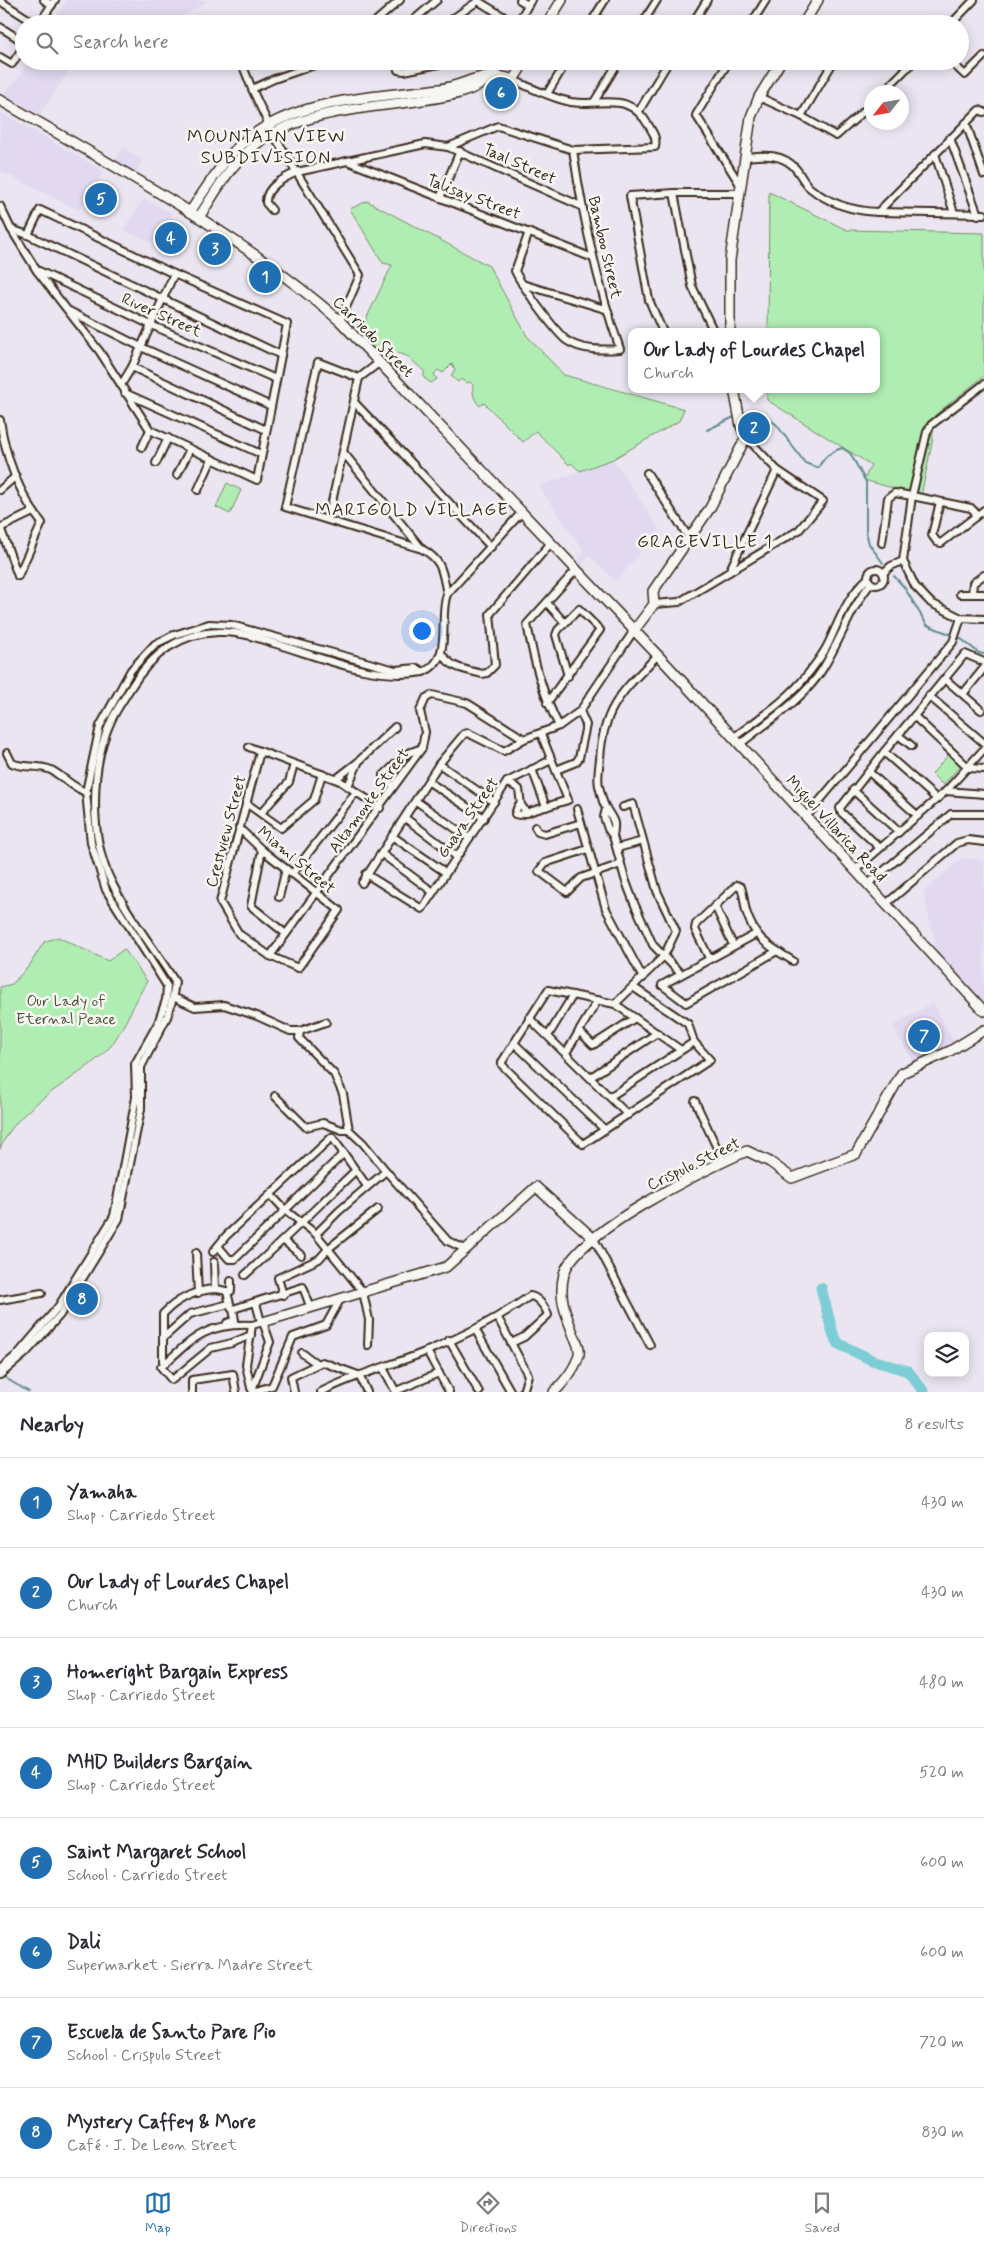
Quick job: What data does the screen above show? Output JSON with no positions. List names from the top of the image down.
{
  "streets": {
    "main road": ["Carriedo Street", "Miguel Villarica Road", "Crispulo Street"],
    "street": [
      "Taal Street",
      "Talisay Street",
      "Bamboo Street",
      "River Street",
      "Altamonte Street",
      "Guava Street",
      "Crestview Street",
      "Miami Street"
    ]
  },
  "crossings": [
    ["Taal Street", "Bamboo Street"],
    ["Talisay Street", "Bamboo Street"],
    ["Carriedo Street", "Miguel Villarica Road"],
    ["Altamonte Street", "Crestview Street"],
    ["Altamonte Street", "Miami Street"],
    ["Crestview Street", "Miami Street"]
  ],
  "districts": ["MOUNTAIN VIEW SUBDIVISION", "MARIGOLD VILLAGE", "GRACEVILLE 1"],
  "parks": ["Our Lady of Eternal Peace"],
  "north": "bottom left",
  "page": {
    "search": "Search here",
    "pins": [
      "6",
      "5",
      "4",
      "3",
      "1",
      "2",
      "7",
      "8"
    ],
    "popup": ["Our Lady of Lourdes Chapel", "Church"],
    "heading": ["Nearby", "8 results"],
    "list": [
      {
        "mark": "1",
        "name": "Yamaha",
        "note": "Shop · Carriedo Street",
        "value": "430 m"
      },
      {
        "mark": "2",
        "name": "Our Lady of Lourdes Chapel",
        "note": "Church",
        "value": "430 m"
      },
      {
        "mark": "3",
        "name": "Homeright Bargain Express",
        "note": "Shop · Carriedo Street",
        "value": "480 m"
      },
      {
        "mark": "4",
        "name": "MHD Builders Bargain",
        "note": "Shop · Carriedo Street",
        "value": "520 m"
      },
      {
        "mark": "5",
        "name": "Saint Margaret School",
        "note": "School · Carriedo Street",
        "value": "600 m"
      },
      {
        "mark": "6",
        "name": "Dali",
        "note": "Supermarket · Sierra Madre Street",
        "value": "600 m"
      },
      {
        "mark": "7",
        "name": "Escuela de Santo Pare Pio",
        "note": "School · Crispulo Street",
        "value": "720 m"
      },
      {
        "mark": "8",
        "name": "Mystery Caffey & More",
        "note": "Café · J. De Leon Street",
        "value": "830 m"
      }
    ],
    "nav": ["Map", "Directions", "Saved"]
  }
}
